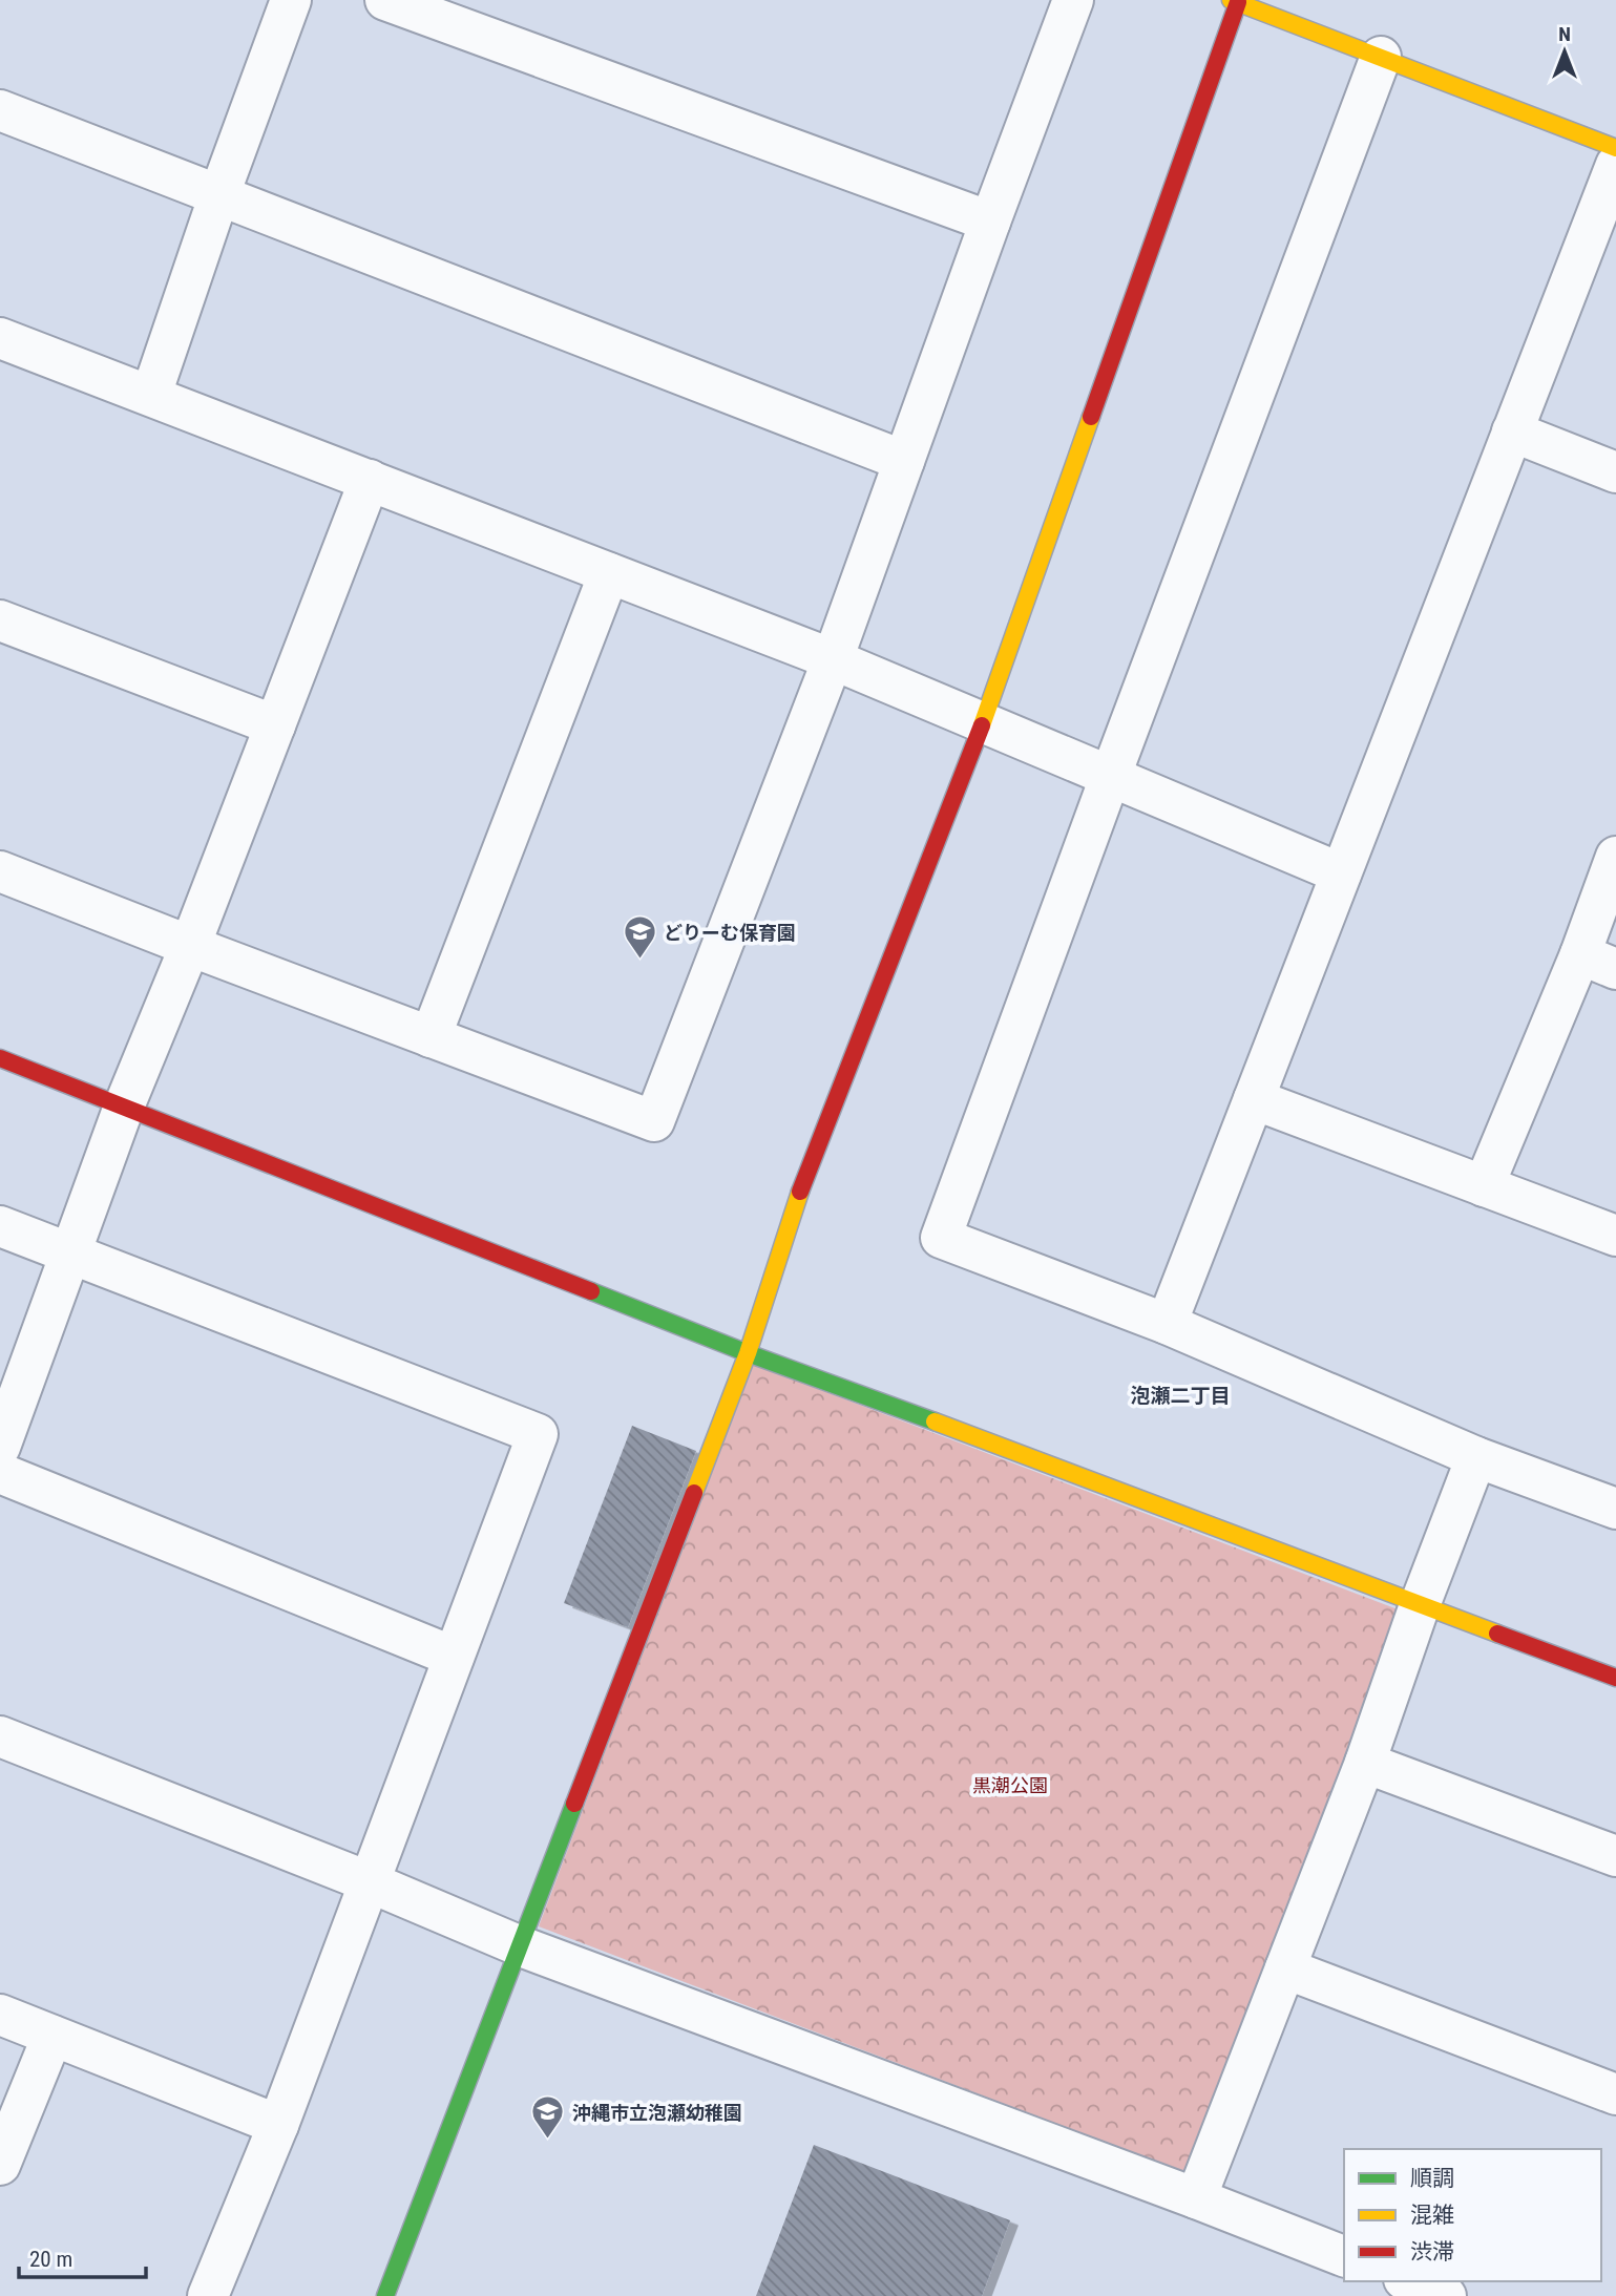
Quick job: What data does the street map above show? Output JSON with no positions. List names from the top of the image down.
{
  "districts": ["泡瀬二丁目"],
  "parks": ["黒潮公園"],
  "places": {
    "school or university": ["どりーむ保育園", "沖縄市立泡瀬幼稚園"]
  },
  "legend": ["順調", "混雑", "渋滞"],
  "scale_bar": "20 m",
  "north": "top"
}
